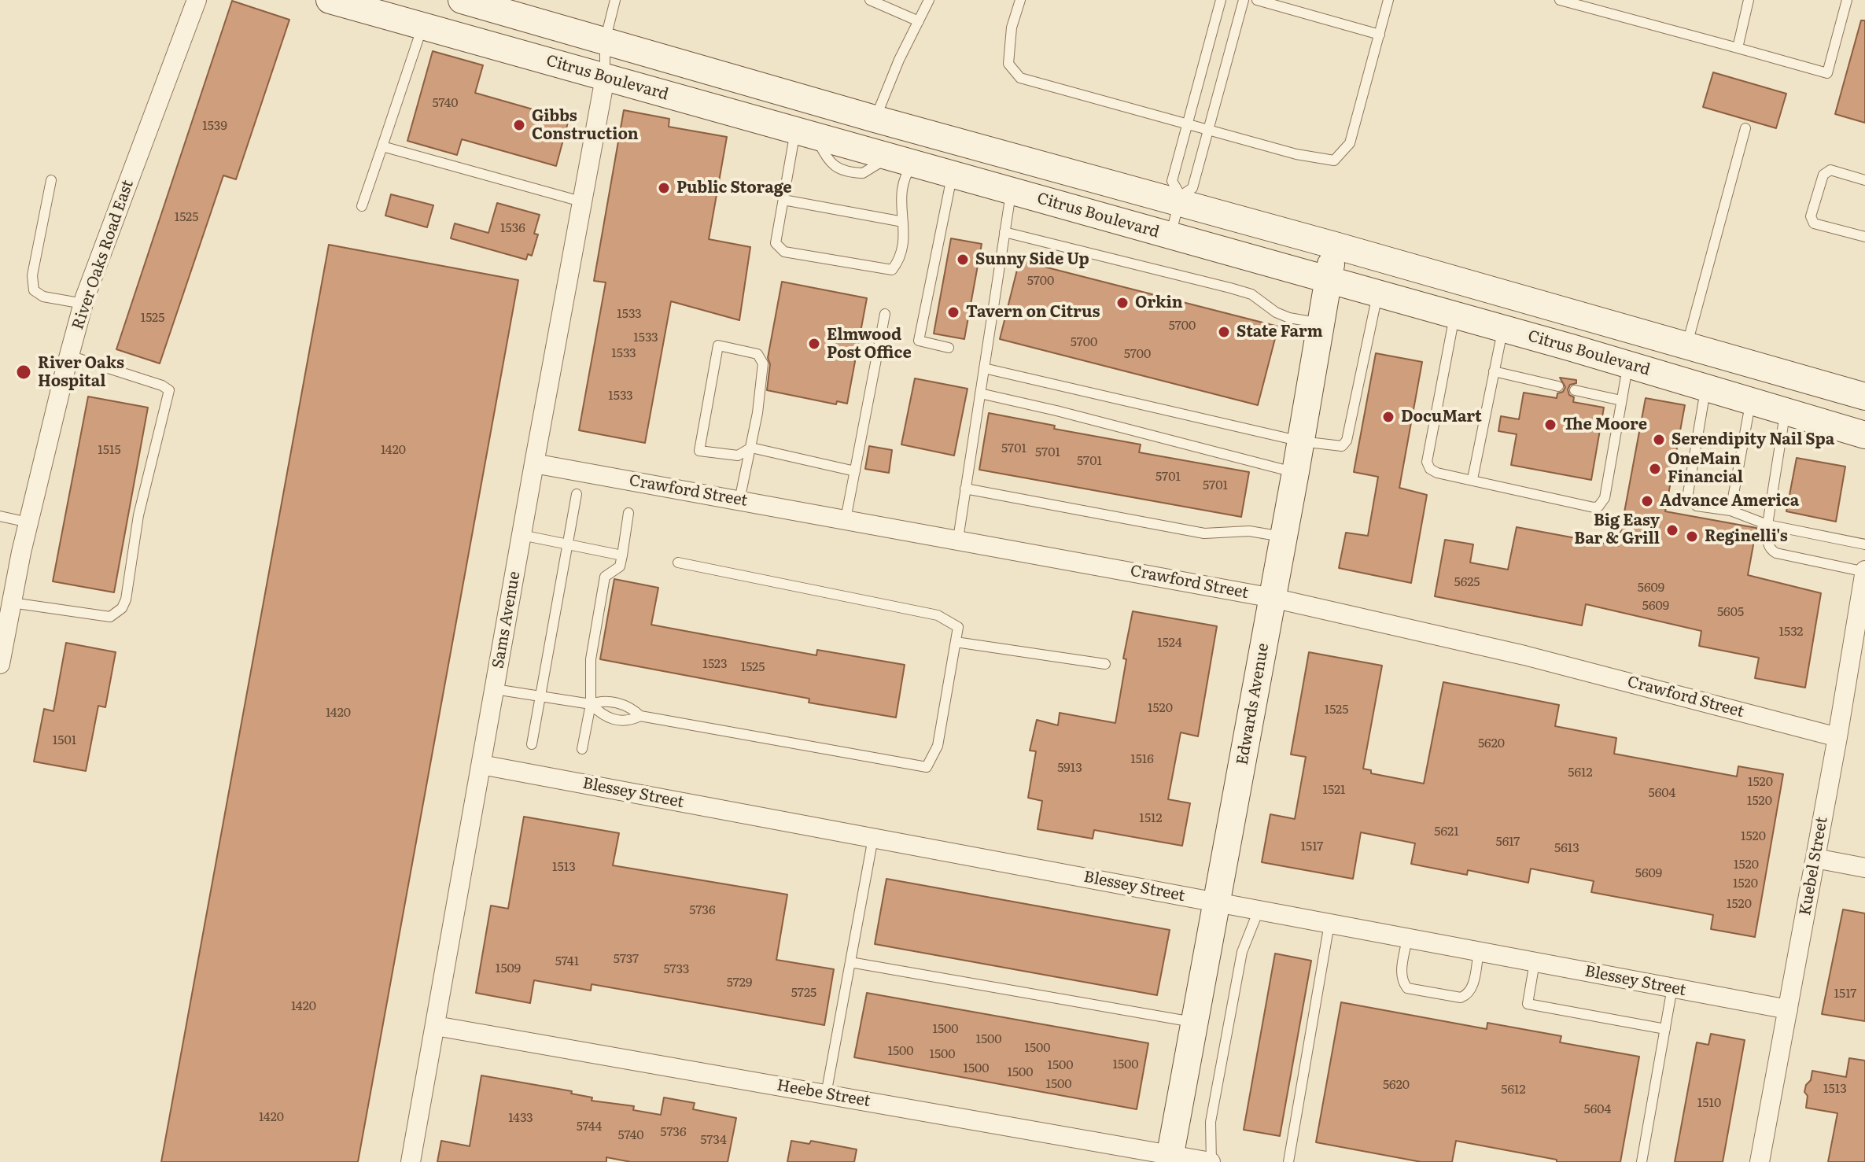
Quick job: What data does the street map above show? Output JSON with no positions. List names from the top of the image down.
{
  "streets": {
    "street": [
      "Citrus Boulevard",
      "River Oaks Road East",
      "Crawford Street",
      "Sams Avenue",
      "Edwards Avenue",
      "Blessey Street",
      "Kuebel Street",
      "Heebe Street"
    ]
  },
  "crossings": [
    ["Citrus Boulevard", "Sams Avenue"],
    ["Citrus Boulevard", "Edwards Avenue"],
    ["Crawford Street", "Sams Avenue"],
    ["Crawford Street", "Edwards Avenue"],
    ["Crawford Street", "Kuebel Street"],
    ["Sams Avenue", "Blessey Street"],
    ["Sams Avenue", "Heebe Street"],
    ["Edwards Avenue", "Blessey Street"],
    ["Edwards Avenue", "Heebe Street"],
    ["Blessey Street", "Kuebel Street"]
  ],
  "places": [
    "Gibbs Construction",
    "Public Storage",
    "Sunny Side Up",
    "Orkin",
    "Tavern on Citrus",
    "State Farm",
    "Elmwood Post Office",
    "River Oaks Hospital",
    "DocuMart",
    "The Moore",
    "Serendipity Nail Spa",
    "OneMain Financial",
    "Advance America",
    "Big Easy Bar & Grill",
    "Reginelli's"
  ],
  "house_numbers": [
    "5740",
    "1539",
    "1525",
    "1536",
    "5700",
    "1533",
    "1525",
    "5700",
    "1533",
    "5700",
    "1533",
    "5700",
    "1533",
    "5701",
    "1515",
    "1420",
    "5701",
    "5701",
    "5701",
    "5701",
    "5625",
    "5609",
    "5609",
    "5605",
    "1532",
    "1524",
    "1523",
    "1525",
    "1520",
    "1525",
    "1420",
    "1501",
    "5620",
    "1516",
    "5913",
    "5612",
    "1520",
    "1521",
    "5604",
    "1520",
    "1512",
    "5621",
    "1520",
    "5617",
    "1517",
    "5613",
    "1520",
    "1513",
    "5609",
    "1520",
    "1520",
    "5736",
    "5737",
    "5741",
    "1509",
    "5733",
    "5729",
    "5725",
    "1517",
    "1420",
    "1500",
    "1500",
    "1500",
    "1500",
    "1500",
    "1500",
    "1500",
    "1500",
    "1500",
    "1500",
    "5620",
    "1513",
    "5612",
    "1510",
    "5604",
    "1420",
    "1433",
    "5744",
    "5736",
    "5740",
    "5734"
  ]
}
